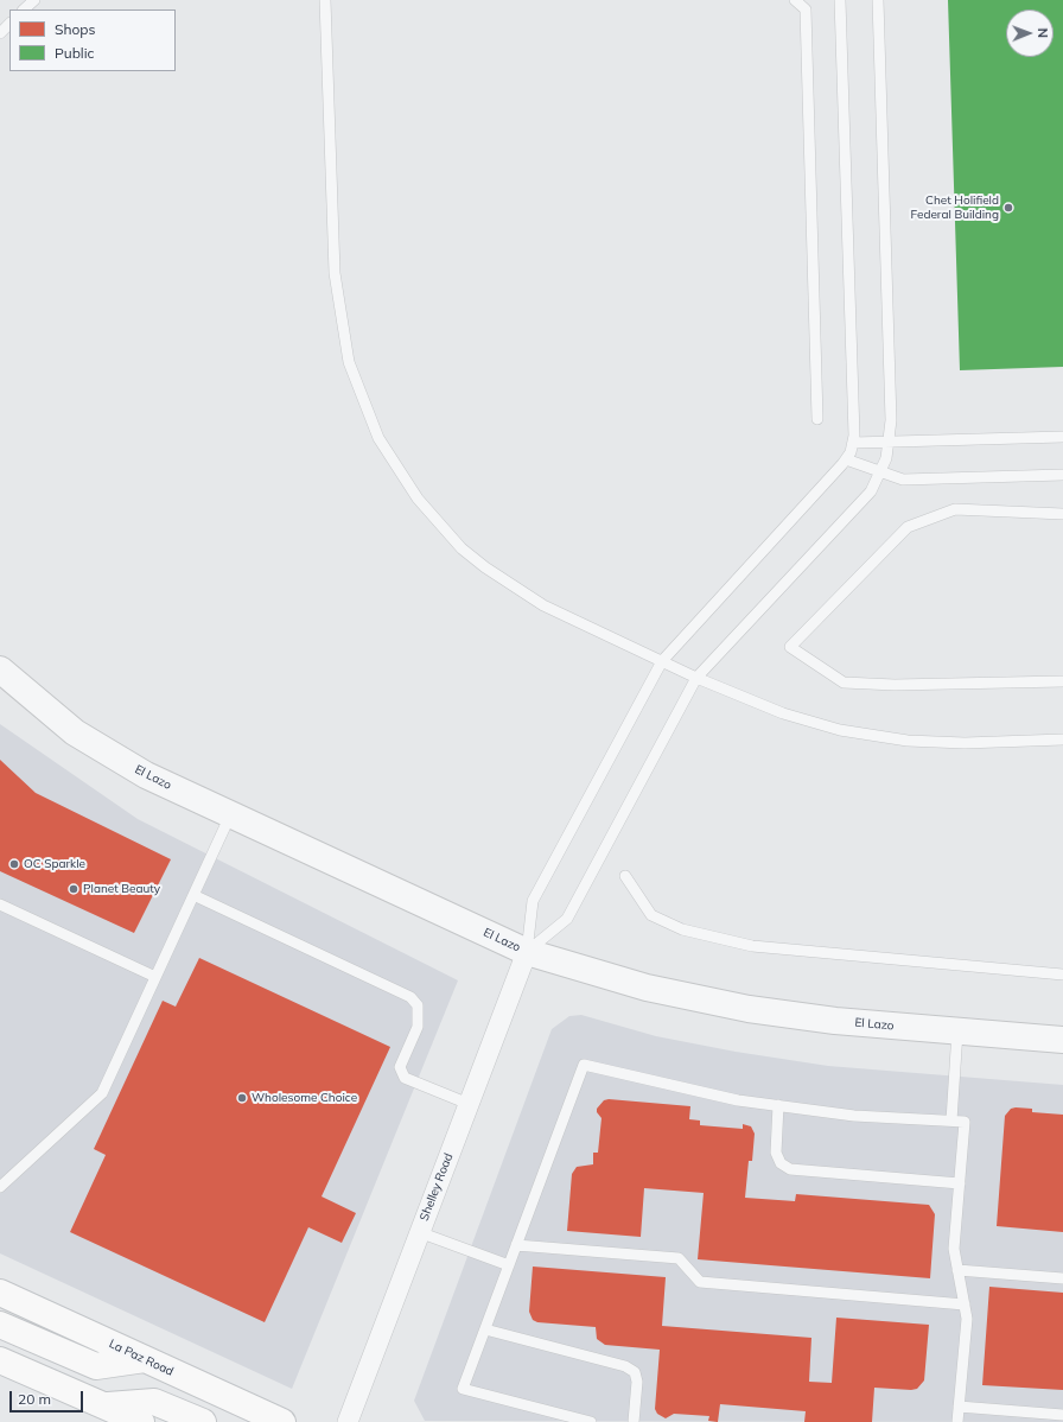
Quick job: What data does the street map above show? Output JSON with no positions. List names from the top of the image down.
{
  "streets": {
    "main road": ["La Paz Road"],
    "street": ["El Lazo", "Shelley Road"]
  },
  "crossings": [
    ["El Lazo", "Shelley Road"]
  ],
  "places": [
    "Chet Holifield Federal Building",
    "OC Sparkle",
    "Planet Beauty",
    "Wholesome Choice"
  ],
  "legend": ["Shops", "Public"],
  "scale_bar": "20 m",
  "north": "right"
}
